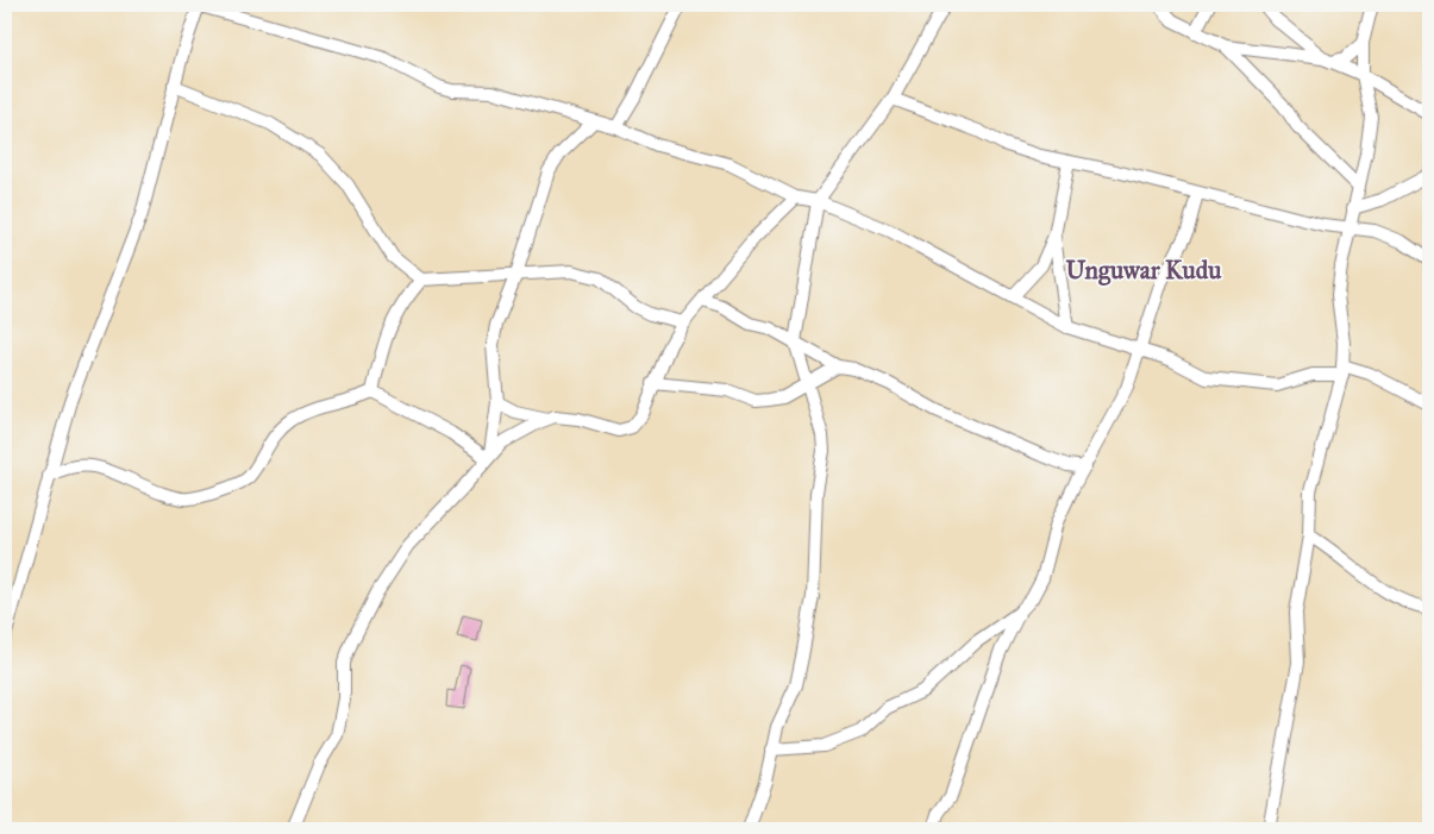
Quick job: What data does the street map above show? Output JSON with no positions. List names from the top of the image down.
{
  "districts": ["Unguwar Kudu"]
}
